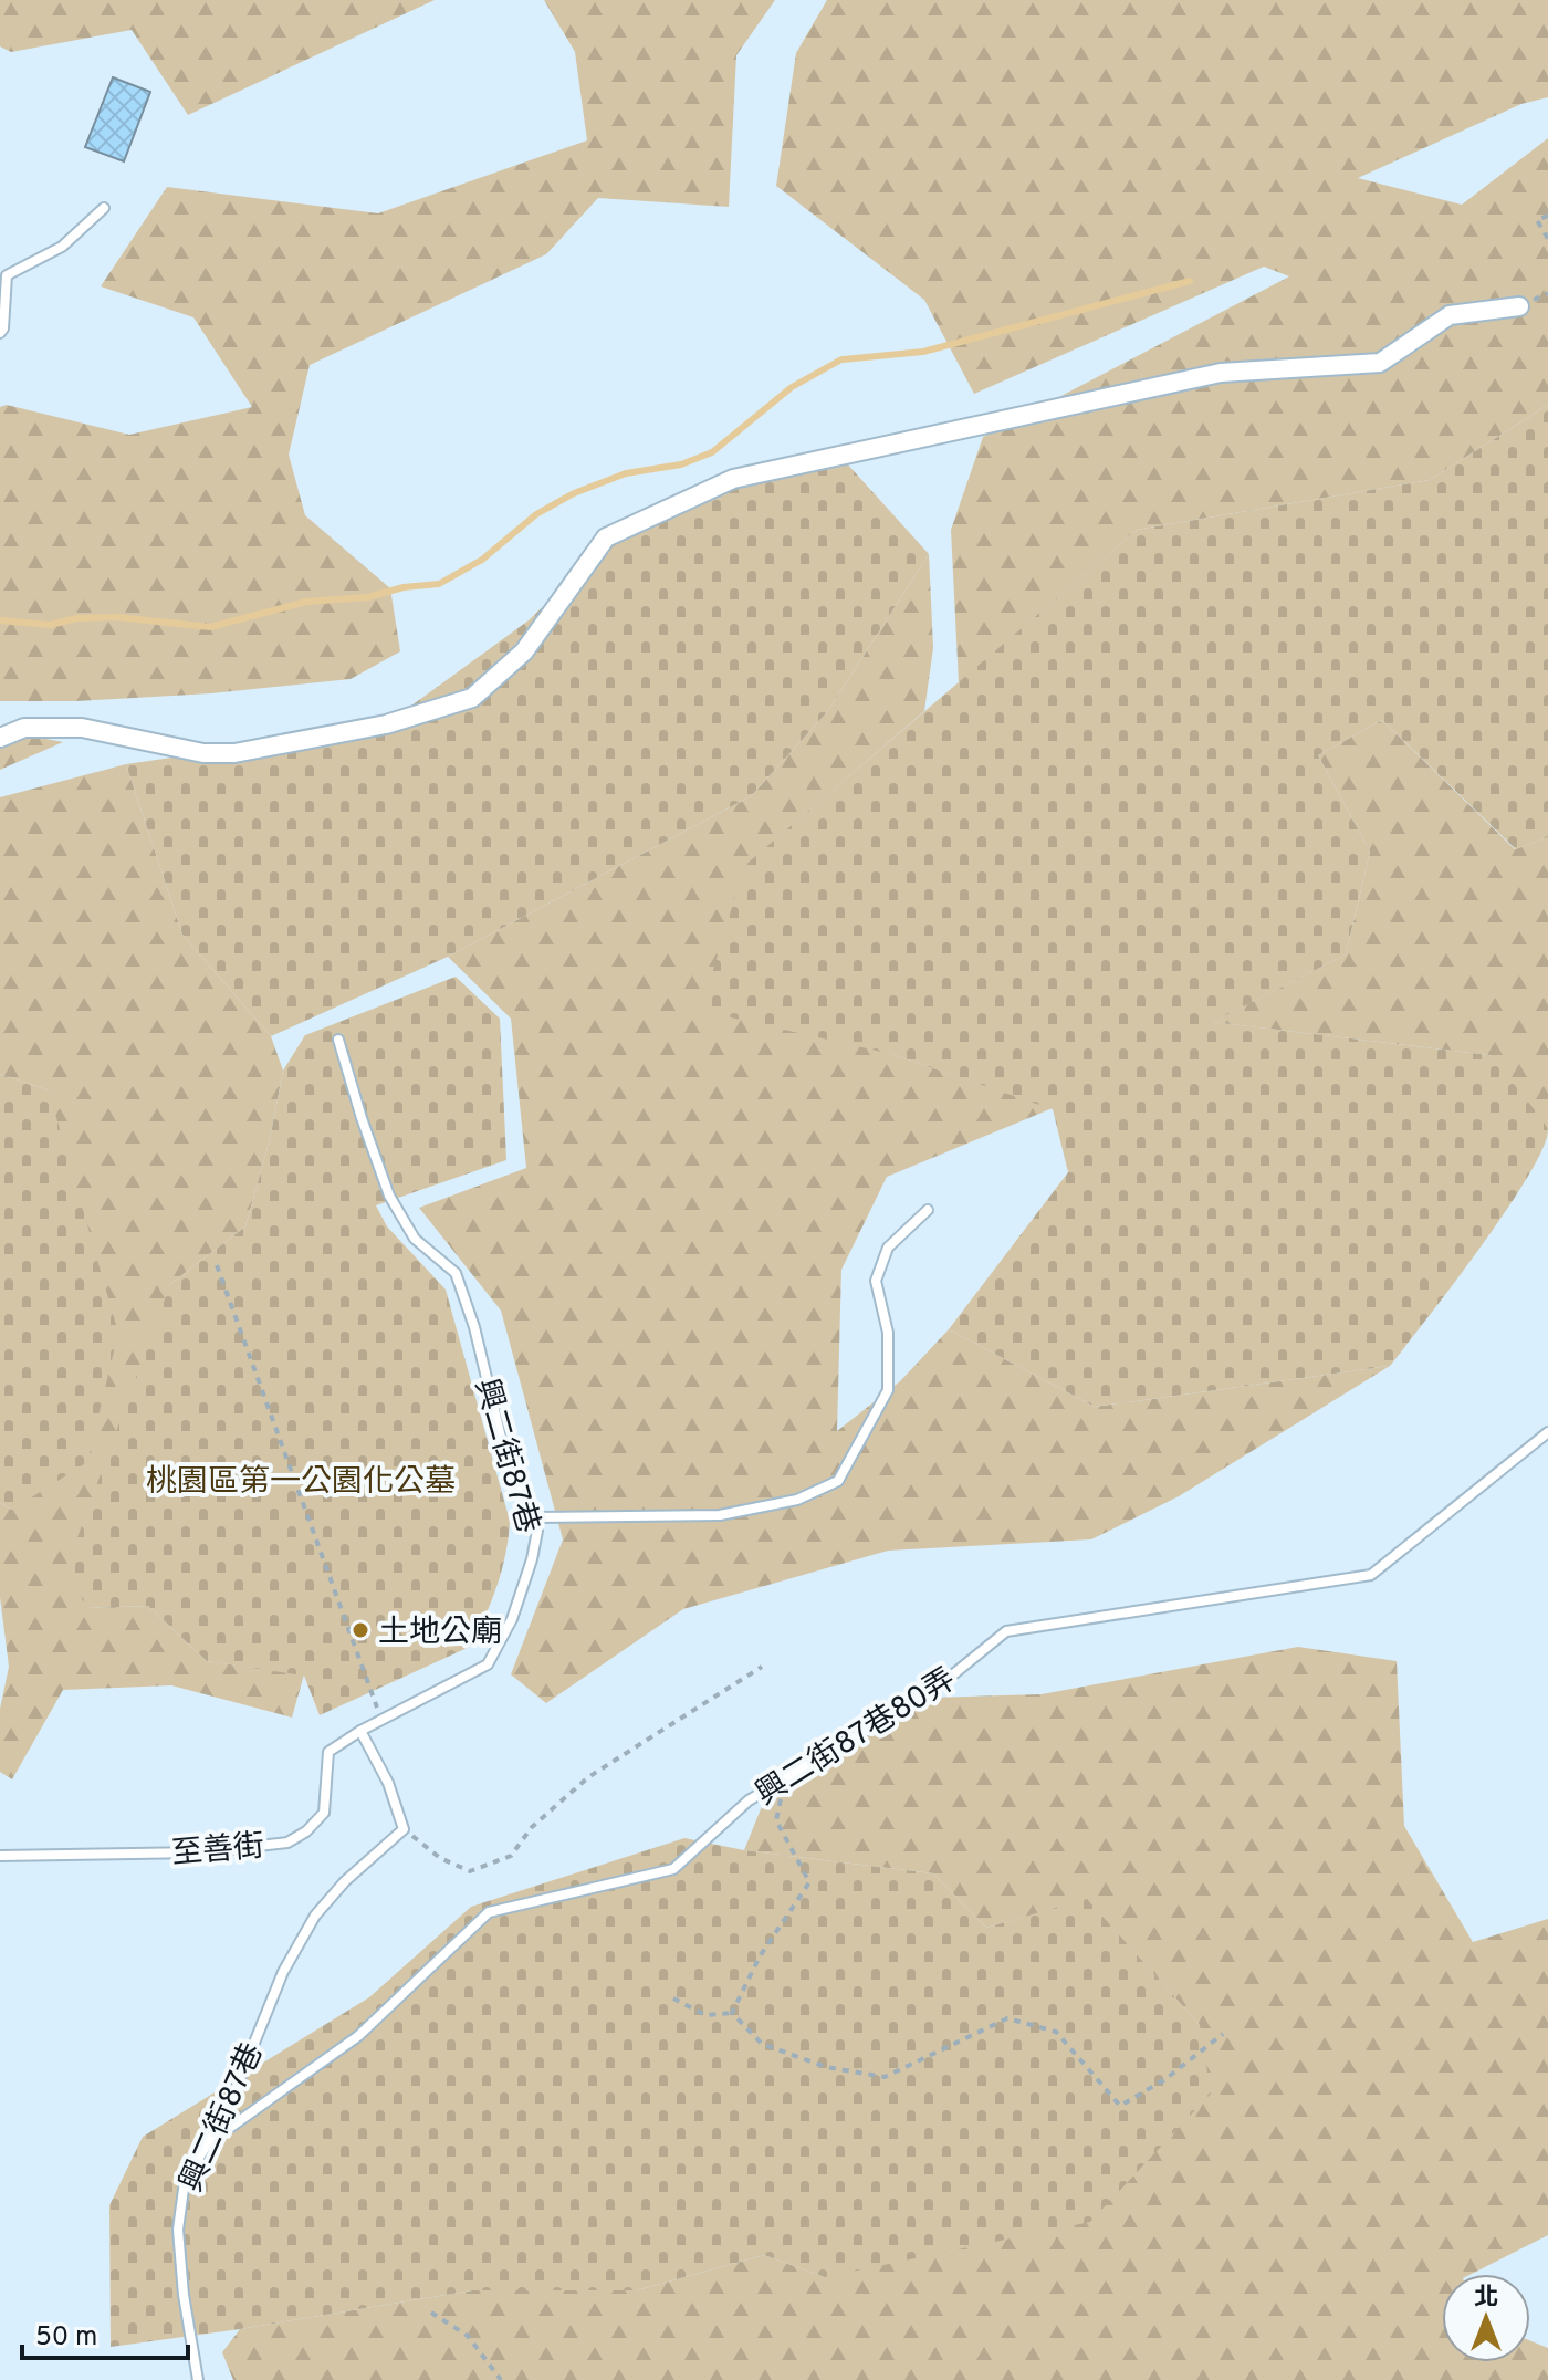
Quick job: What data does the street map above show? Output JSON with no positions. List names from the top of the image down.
{
  "streets": {
    "lane": ["興二街87巷", "興二街87巷80弄", "至善街"]
  },
  "crossings": [
    ["興二街87巷", "興二街87巷80弄"],
    ["興二街87巷", "至善街"]
  ],
  "parks": ["桃園區第一公園化公墓"],
  "places": ["土地公廟"],
  "scale_bar": "50 m",
  "north": "top"
}
